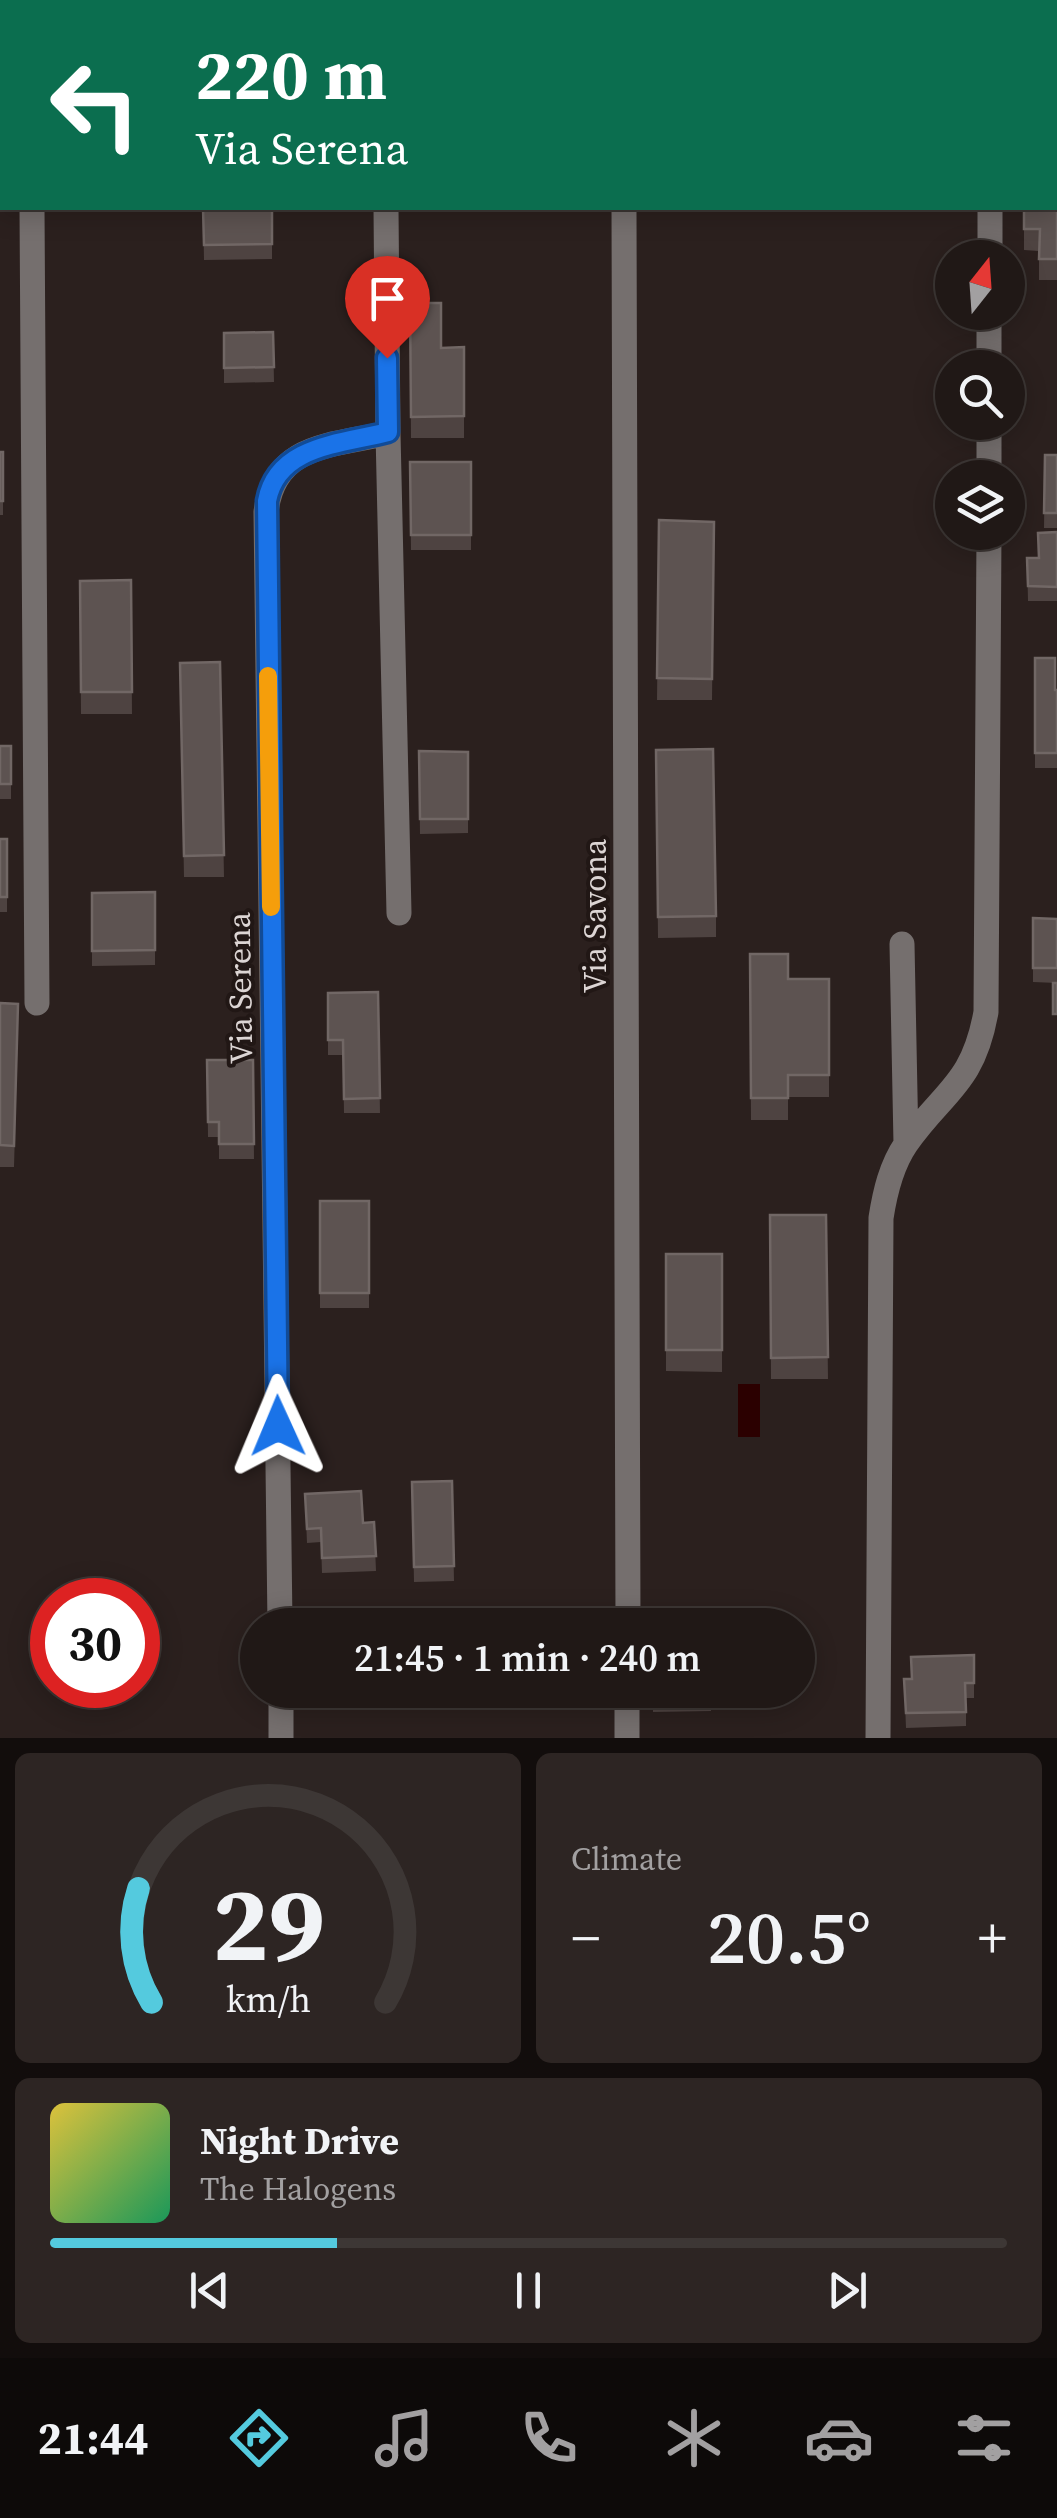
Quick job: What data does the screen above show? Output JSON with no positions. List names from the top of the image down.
{
  "streets": {
    "street": ["Via Savona", "Via Serena"]
  },
  "north": "top",
  "page": {
    "turn": ["220 m", "Via Serena"],
    "limit": "30",
    "trip": "21:45 · 1 min · 240 m",
    "tile": "Climate",
    "heat": ["−", "20.5°", "+"],
    "song": ["Night Drive", "The Halogens"],
    "tabs": "21:44",
    "gauge": ["29", "km/h"]
  }
}
